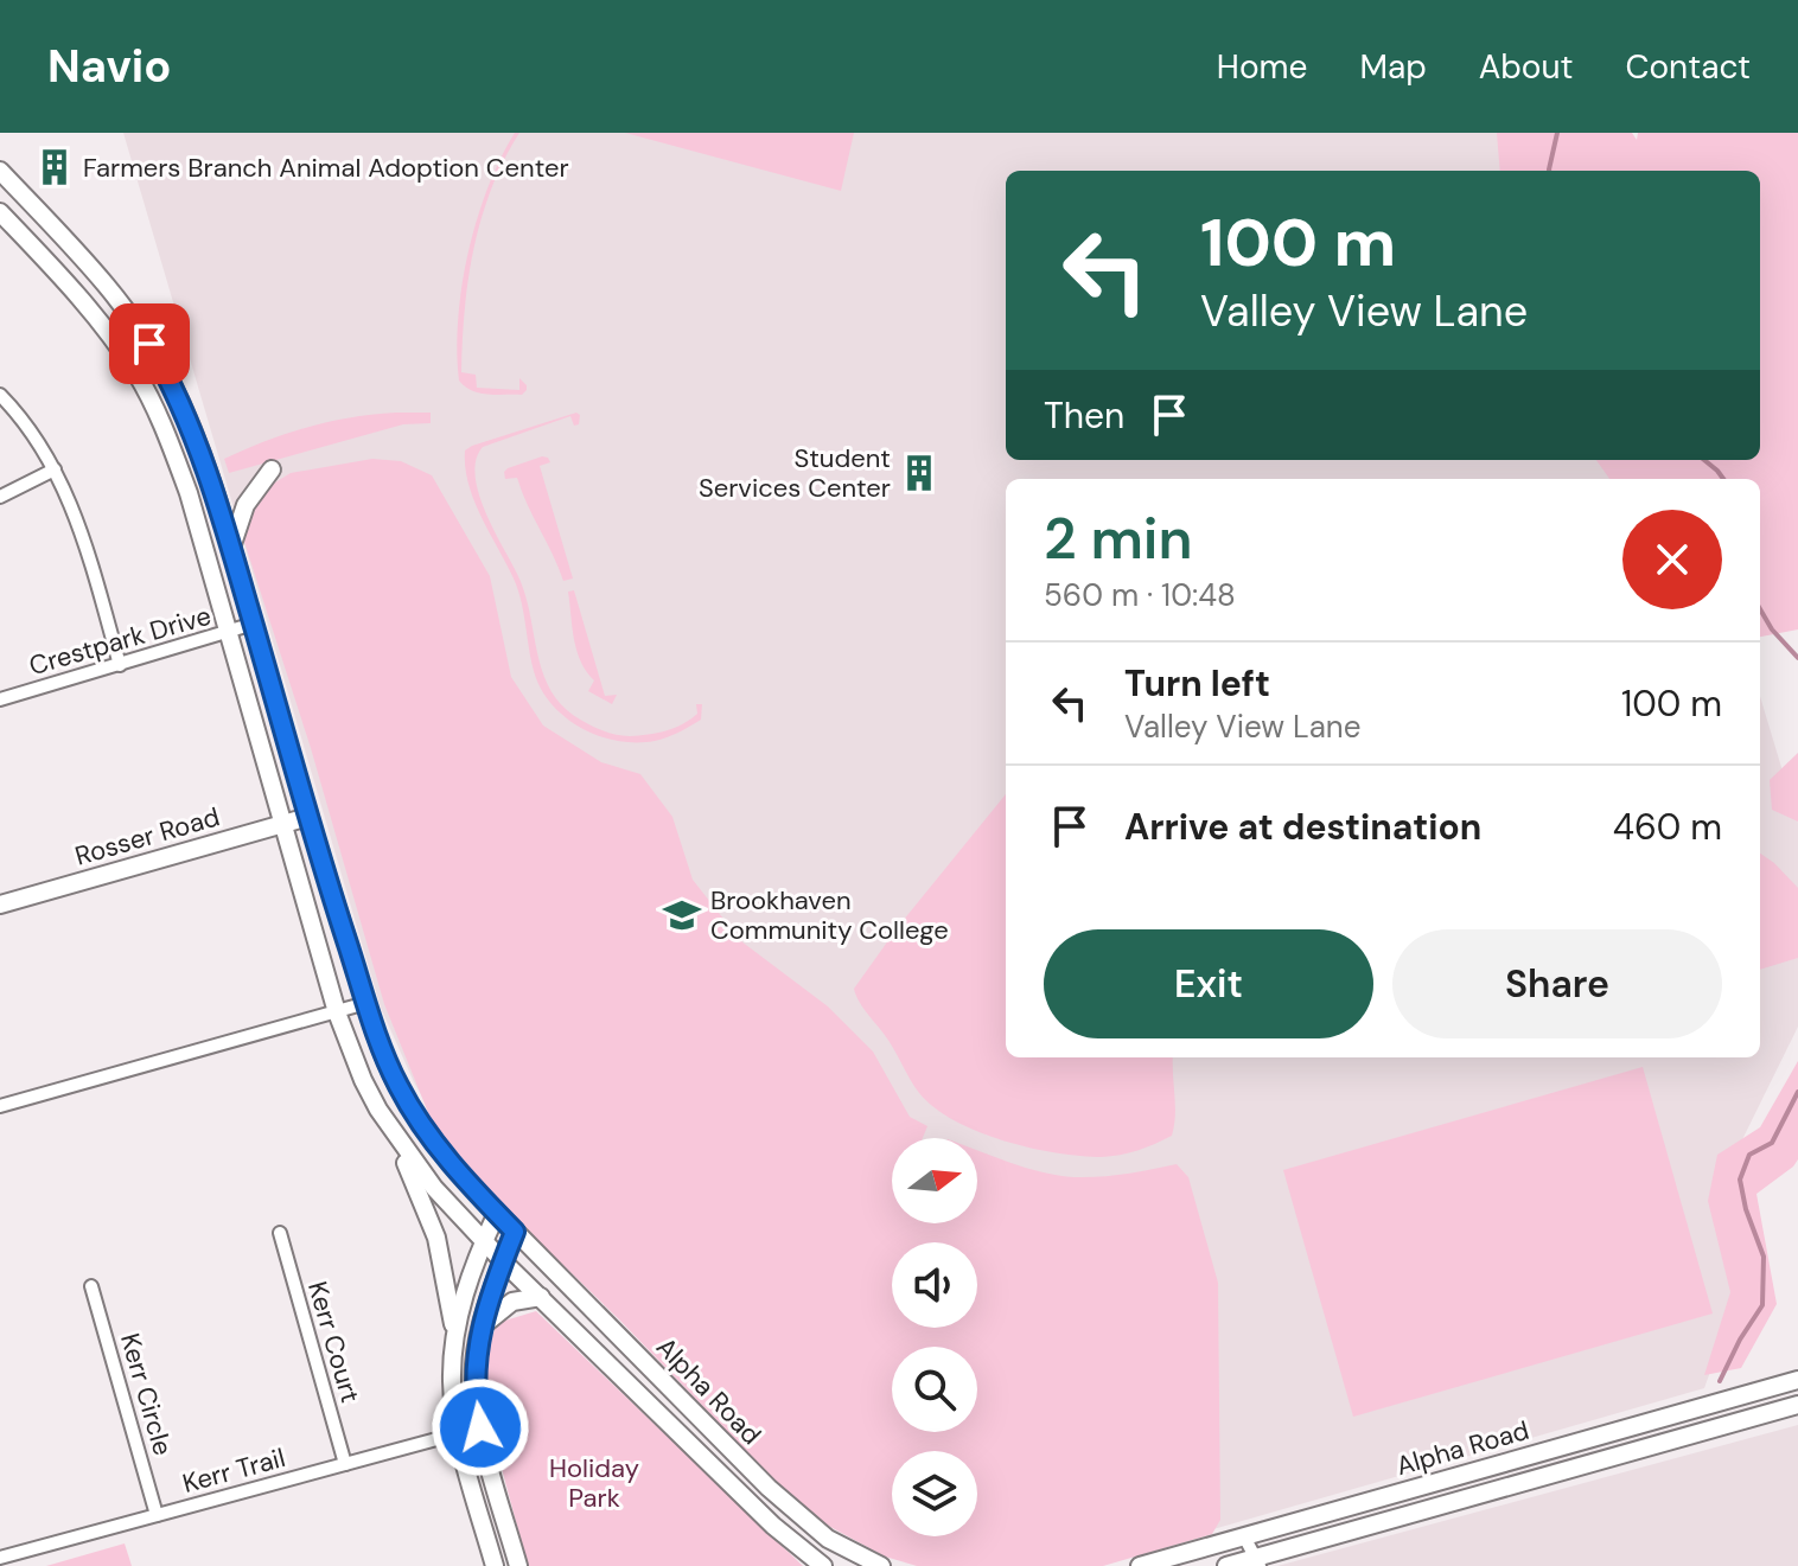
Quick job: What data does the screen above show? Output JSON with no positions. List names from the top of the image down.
{
  "streets": {
    "main road": ["Rosser Road", "Alpha Road"],
    "street": [
      "Crestpark Drive",
      "Kerr Court",
      "Kerr Circle",
      "Kerr Trail"
    ]
  },
  "crossings": [
    ["Crestpark Drive", "Alpha Road"],
    ["Rosser Road", "Alpha Road"],
    ["Kerr Court", "Kerr Trail"],
    ["Kerr Circle", "Kerr Trail"]
  ],
  "parks": ["Holiday Park"],
  "places": {
    "building": ["Farmers Branch Animal Adoption Center", "Student Services Center"],
    "school or university": ["Brookhaven Community College"]
  },
  "north": "right",
  "page": {
    "header": "Navio",
    "nav": [
      "Home",
      "Map",
      "About",
      "Contact"
    ],
    "turn": ["100 m", "Valley View Lane"],
    "then": "Then",
    "heading": ["2 min", "560 m · 10:48"],
    "list": [
      {
        "name": "Turn left",
        "note": "Valley View Lane",
        "value": "100 m"
      },
      {
        "name": "Arrive at destination",
        "value": "460 m"
      }
    ],
    "buttons": ["Exit", "Share"]
  }
}
